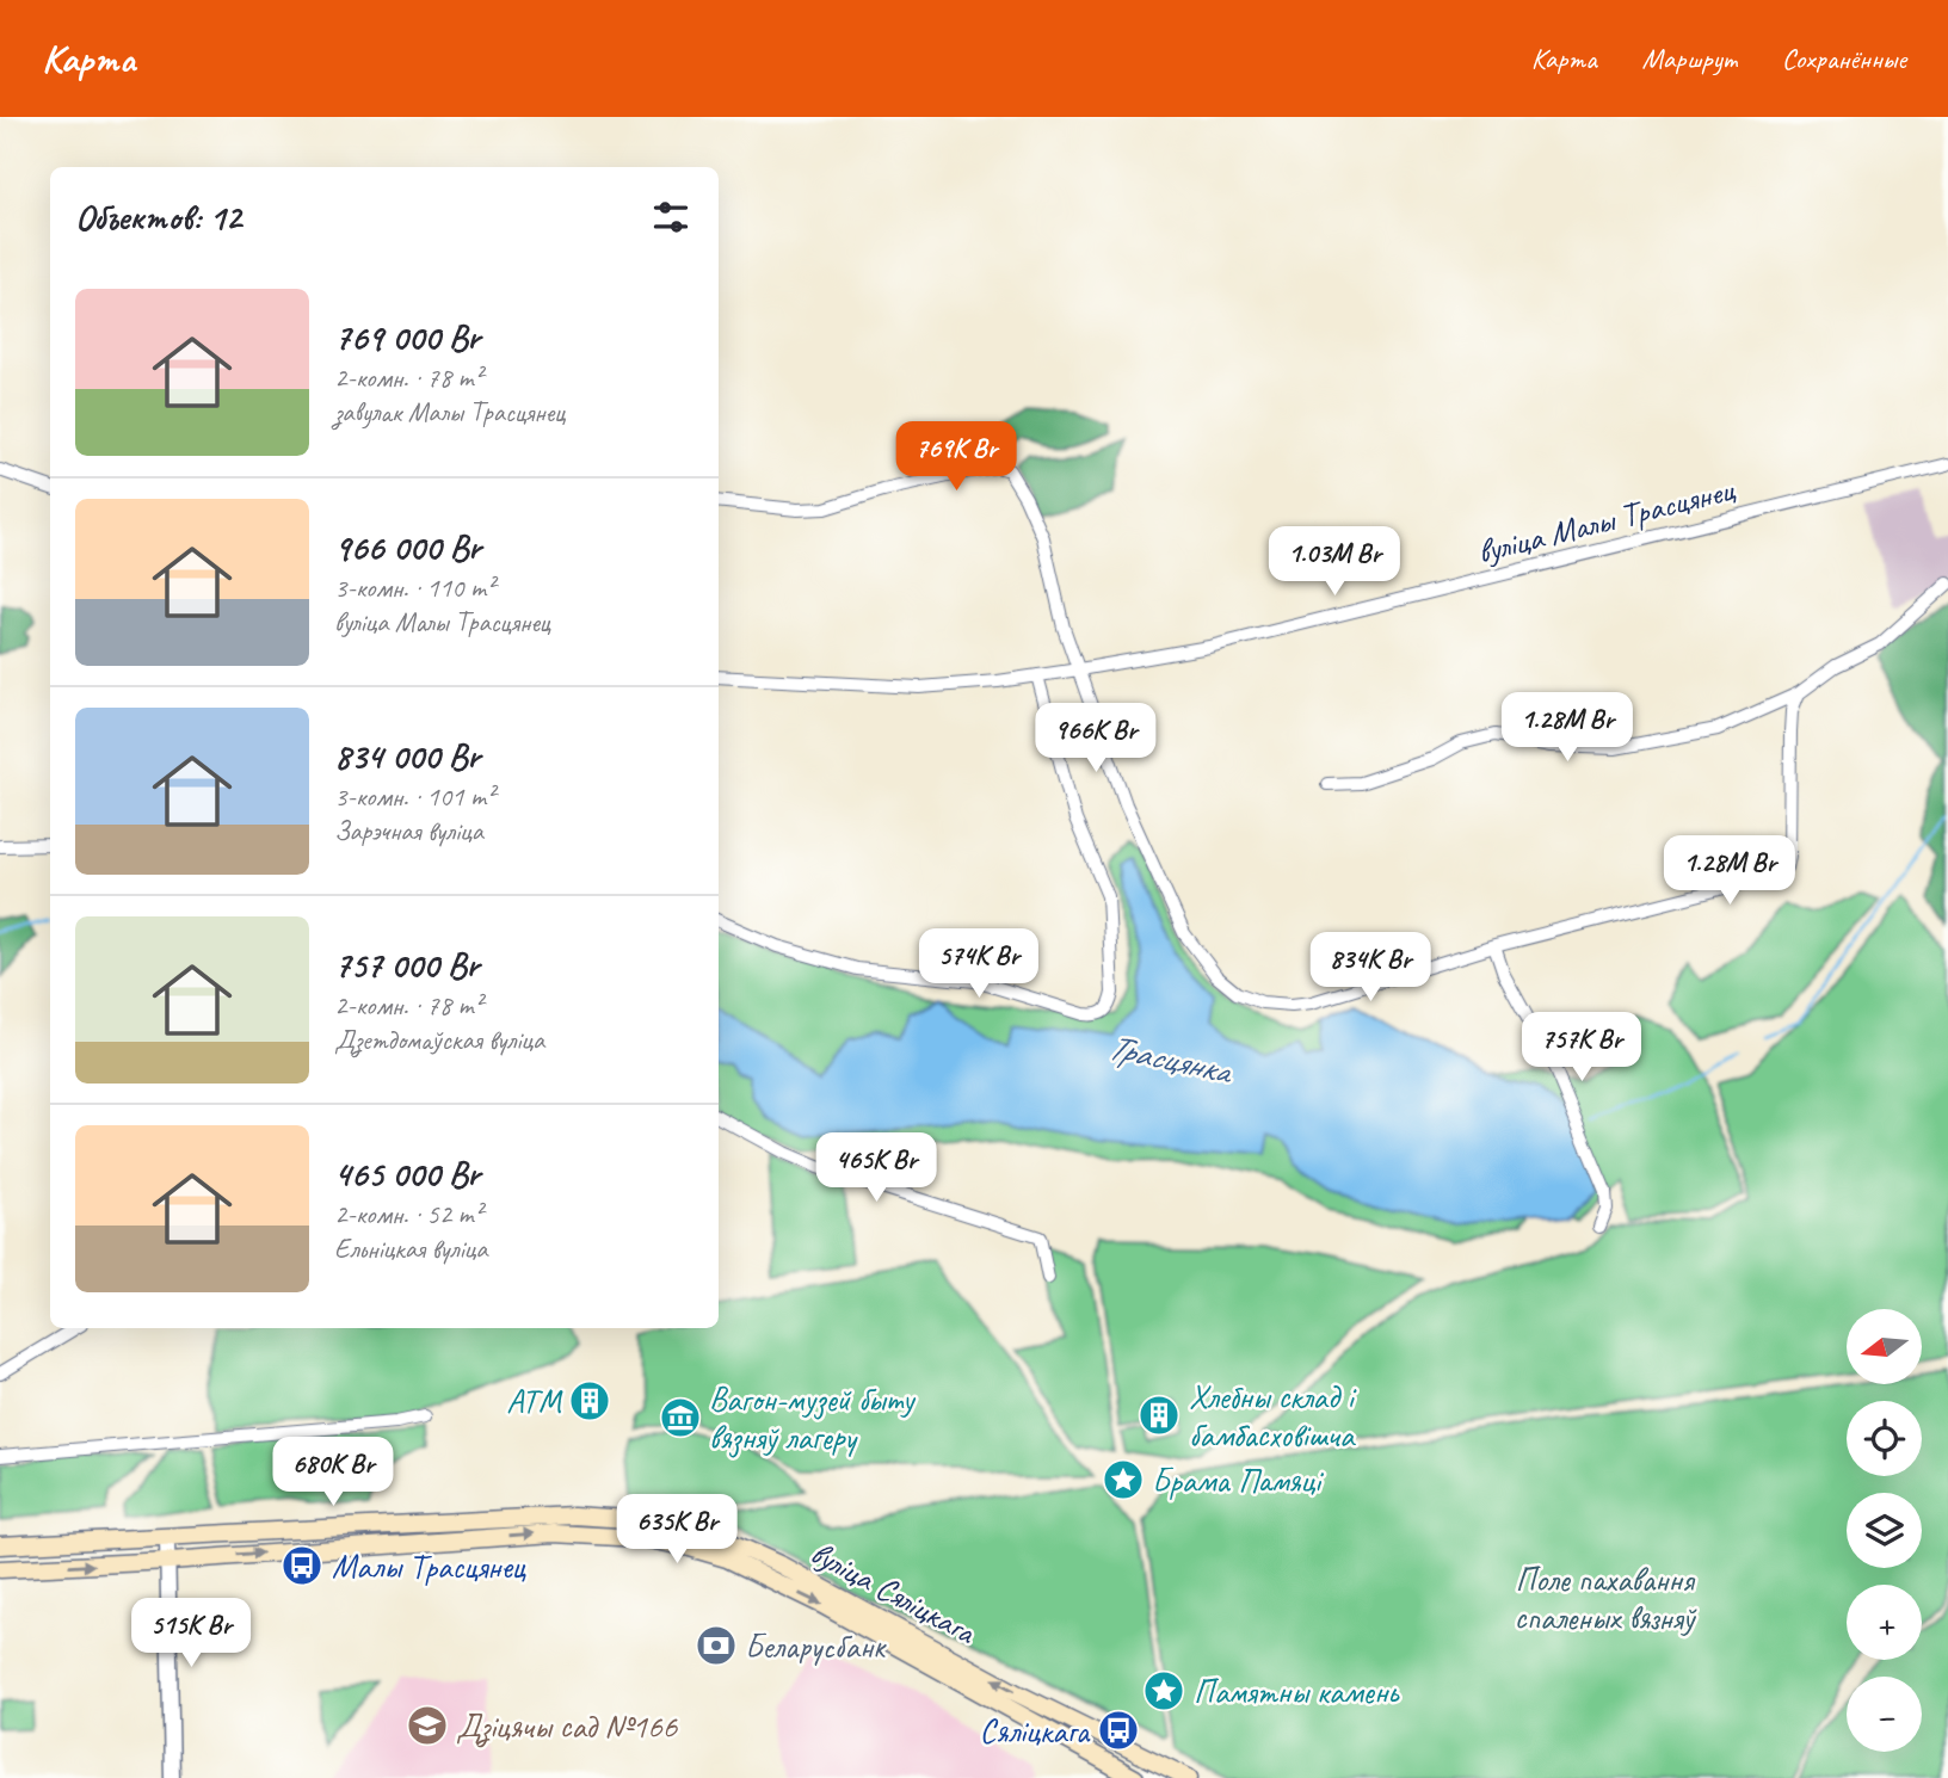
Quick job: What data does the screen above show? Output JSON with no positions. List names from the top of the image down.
{
  "streets": {
    "main road": ["вуліца Сяліцкага"],
    "street": ["вуліца Малы Трасцянец"]
  },
  "water": ["Трасцянка"],
  "parks": ["Поле пахавання спаленых вязняў"],
  "places": {
    "building": ["АТМ", "Хлебны склад і бамбасховішча"],
    "museum": ["Вагон-музей быту вязняў лагеру"],
    "place": ["Брама Памяці", "Памятны камень"],
    "bus stop": ["Малы Трасцянец", "Сяліцкага"],
    "bank": ["Беларусбанк"],
    "school or university": ["Дзіцячы сад №166"]
  },
  "north": "left",
  "page": {
    "header": "Карта",
    "nav": ["Карта", "Маршрут", "Сохранённые"],
    "heading": "Объектов: 12",
    "list": [
      {
        "name": "769 000 Br",
        "note": "2-комн. · 78 m² · завулак Малы Трасцянец"
      },
      {
        "name": "966 000 Br",
        "note": "3-комн. · 110 m² · вуліца Малы Трасцянец"
      },
      {
        "name": "834 000 Br",
        "note": "3-комн. · 101 m² · Зарэчная вуліца"
      },
      {
        "name": "757 000 Br",
        "note": "2-комн. · 78 m² · Дзетдомаўская вуліца"
      },
      {
        "name": "465 000 Br",
        "note": "2-комн. · 52 m² · Ельніцкая вуліца"
      }
    ],
    "price": [
      "769K Br",
      "1.03M Br",
      "1.28M Br",
      "966K Br",
      "1.28M Br",
      "574K Br",
      "834K Br",
      "757K Br",
      "465K Br",
      "680K Br",
      "635K Br",
      "515K Br"
    ],
    "map_buttons": ["+", "−"]
  }
}
